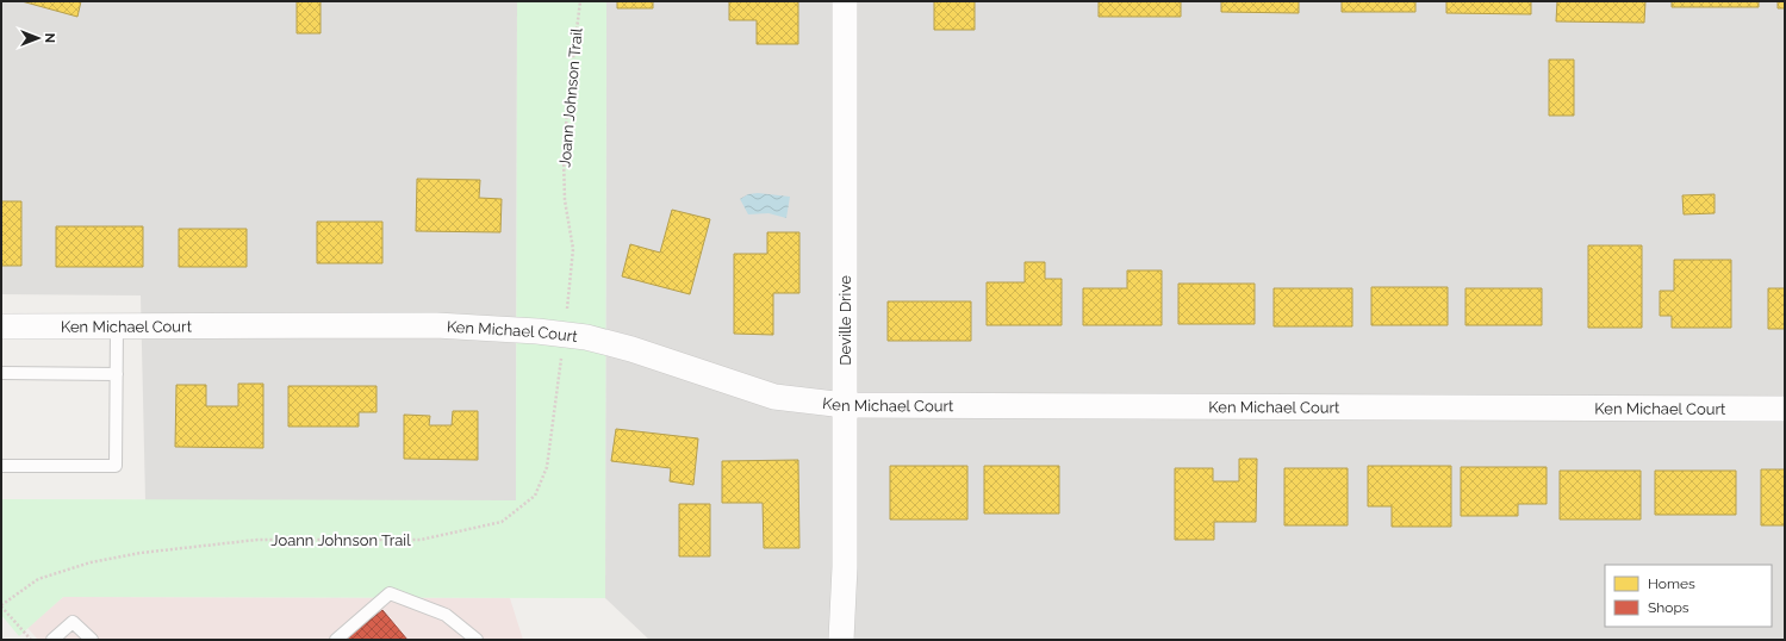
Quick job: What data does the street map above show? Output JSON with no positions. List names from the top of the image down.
{
  "streets": {
    "street": ["Deville Drive", "Ken Michael Court"],
    "path": ["Joann Johnson Trail"]
  },
  "crossings": [
    ["Deville Drive", "Ken Michael Court"]
  ],
  "legend": ["Homes", "Shops"],
  "north": "right"
}
